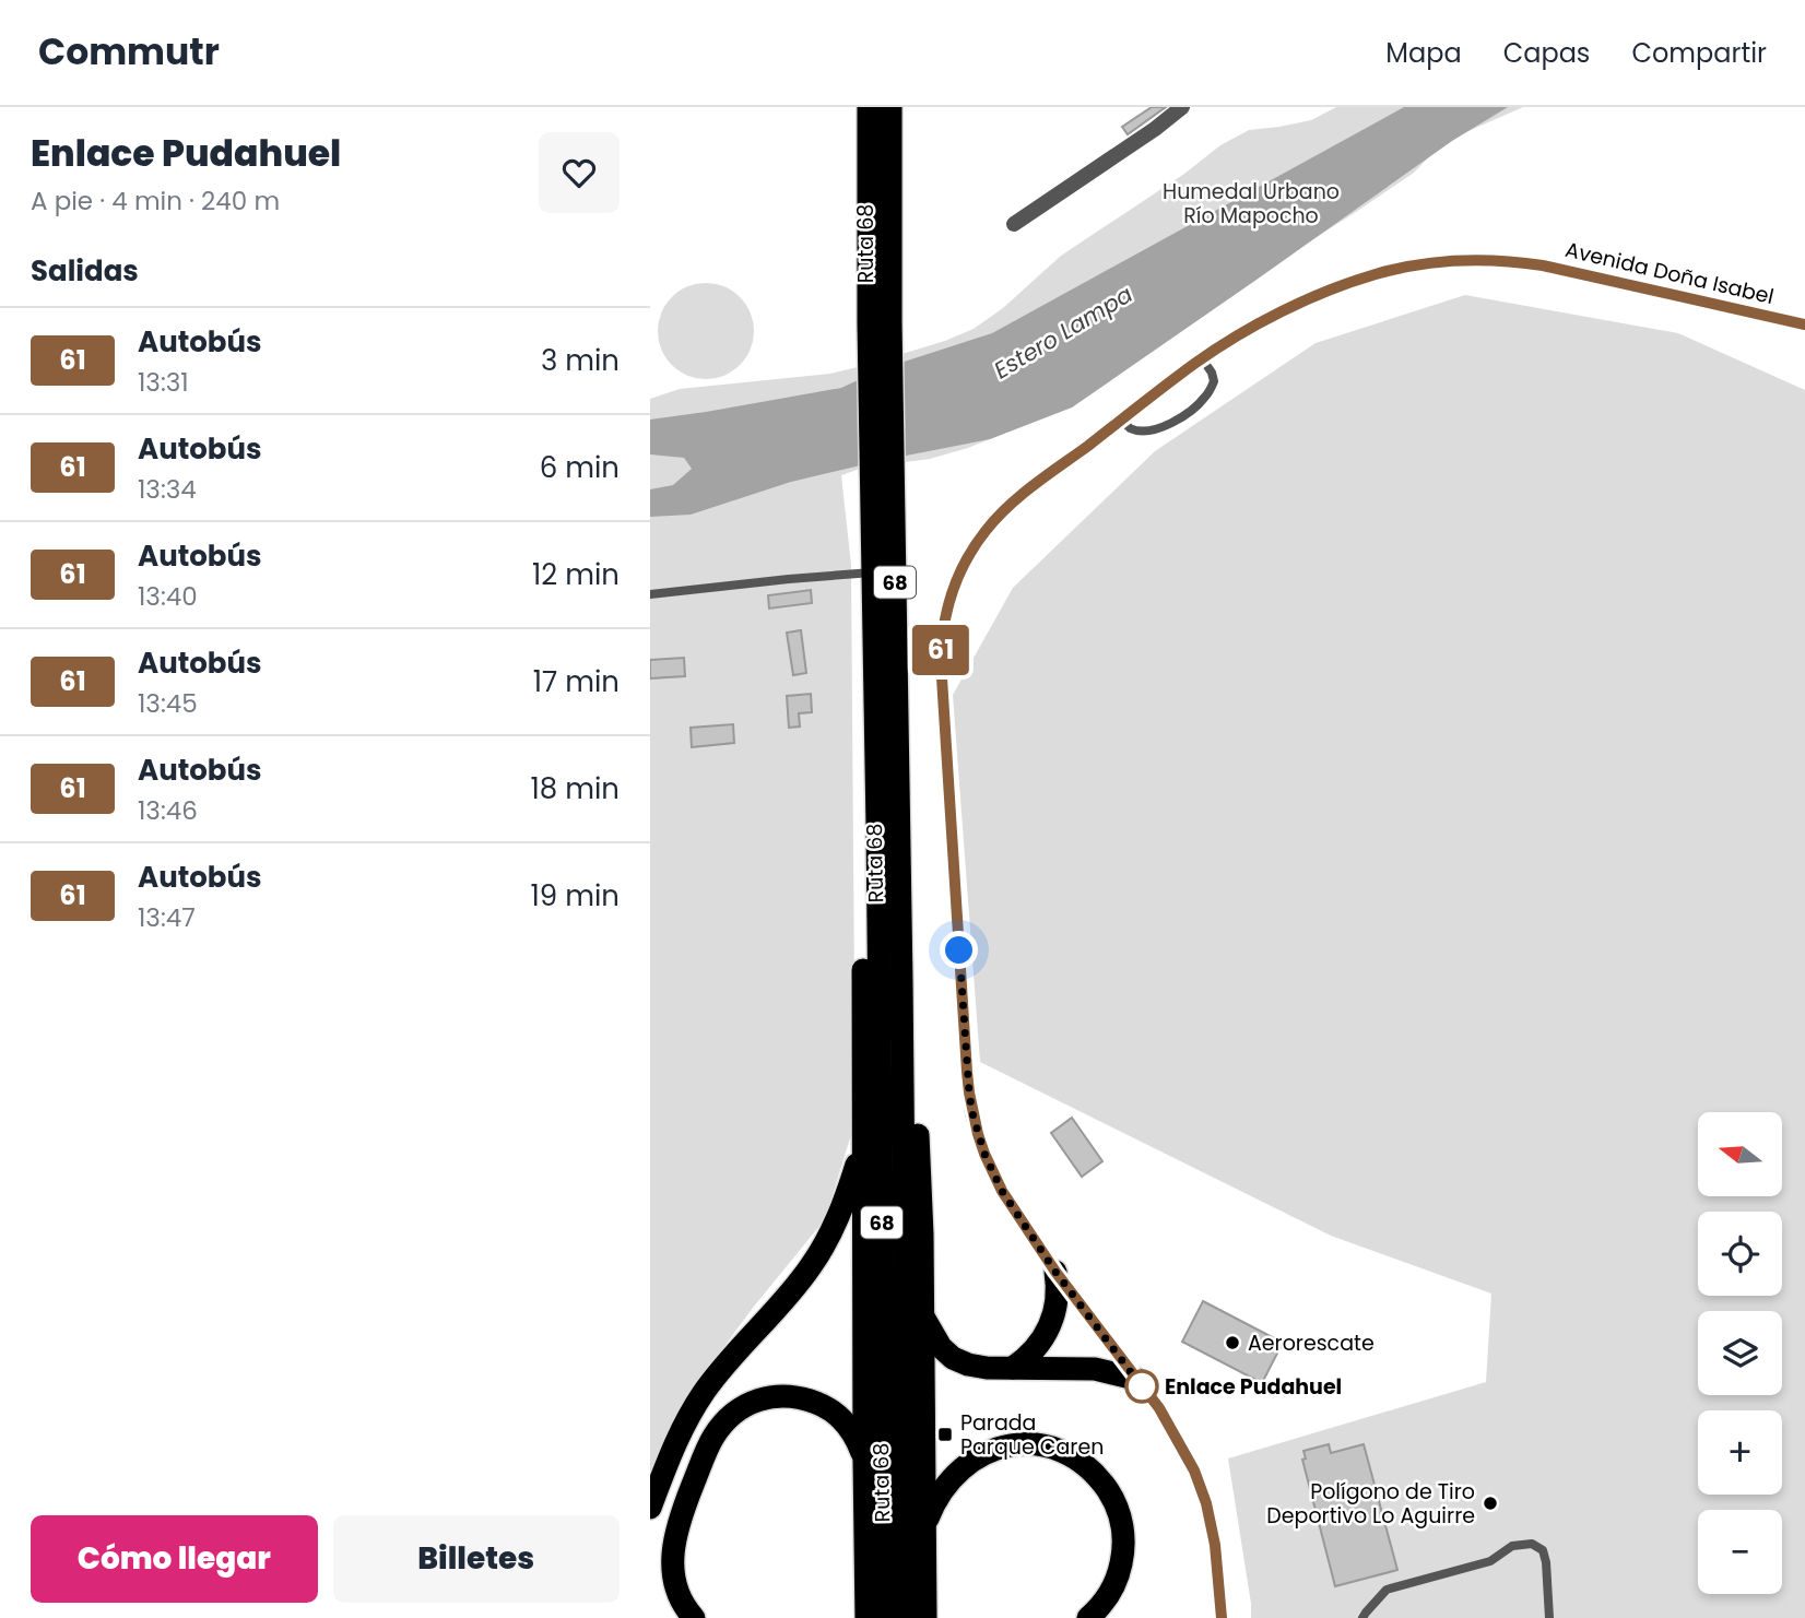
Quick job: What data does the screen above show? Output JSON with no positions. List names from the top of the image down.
{
  "streets": {
    "highway": ["Ruta 68", "68"],
    "street": ["Avenida Doña Isabel"]
  },
  "water": ["Estero Lampa"],
  "parks": ["Humedal Urbano Río Mapocho"],
  "places": {
    "other": ["Aerorescate", "Enlace Pudahuel", "Polígono de Tiro Deportivo Lo Aguirre"],
    "transit": ["Parada Parque Caren"]
  },
  "lines": ["bus line 61"],
  "north": "left",
  "page": {
    "header": "Commutr",
    "nav": ["Mapa", "Capas", "Compartir"],
    "heading": [
      ["Enlace Pudahuel", "A pie · 4 min · 240 m"],
      "Salidas"
    ],
    "on_map": "61",
    "list": [
      {
        "mark": "61",
        "name": "Autobús",
        "note": "13:31",
        "value": "3 min"
      },
      {
        "mark": "61",
        "name": "Autobús",
        "note": "13:34",
        "value": "6 min"
      },
      {
        "mark": "61",
        "name": "Autobús",
        "note": "13:40",
        "value": "12 min"
      },
      {
        "mark": "61",
        "name": "Autobús",
        "note": "13:45",
        "value": "17 min"
      },
      {
        "mark": "61",
        "name": "Autobús",
        "note": "13:46",
        "value": "18 min"
      },
      {
        "mark": "61",
        "name": "Autobús",
        "note": "13:47",
        "value": "19 min"
      }
    ],
    "map_buttons": ["+", "−"],
    "buttons": ["Cómo llegar", "Billetes"]
  }
}
